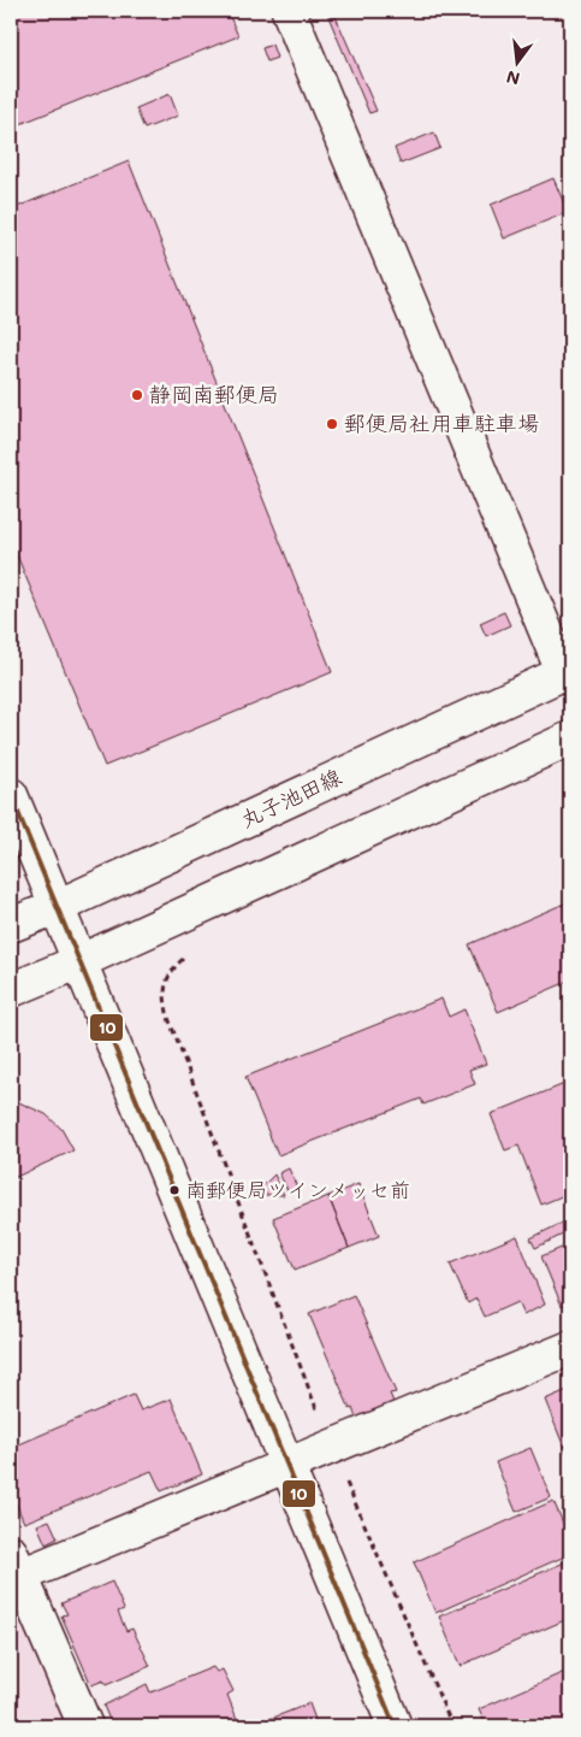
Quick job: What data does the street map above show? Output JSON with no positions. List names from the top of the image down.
{
  "streets": {
    "street": ["丸子池田線"]
  },
  "places": ["静岡南郵便局", "郵便局社用車駐車場", "南郵便局ツインメッセ前"],
  "lines": ["transit line 10"],
  "north": "bottom"
}
